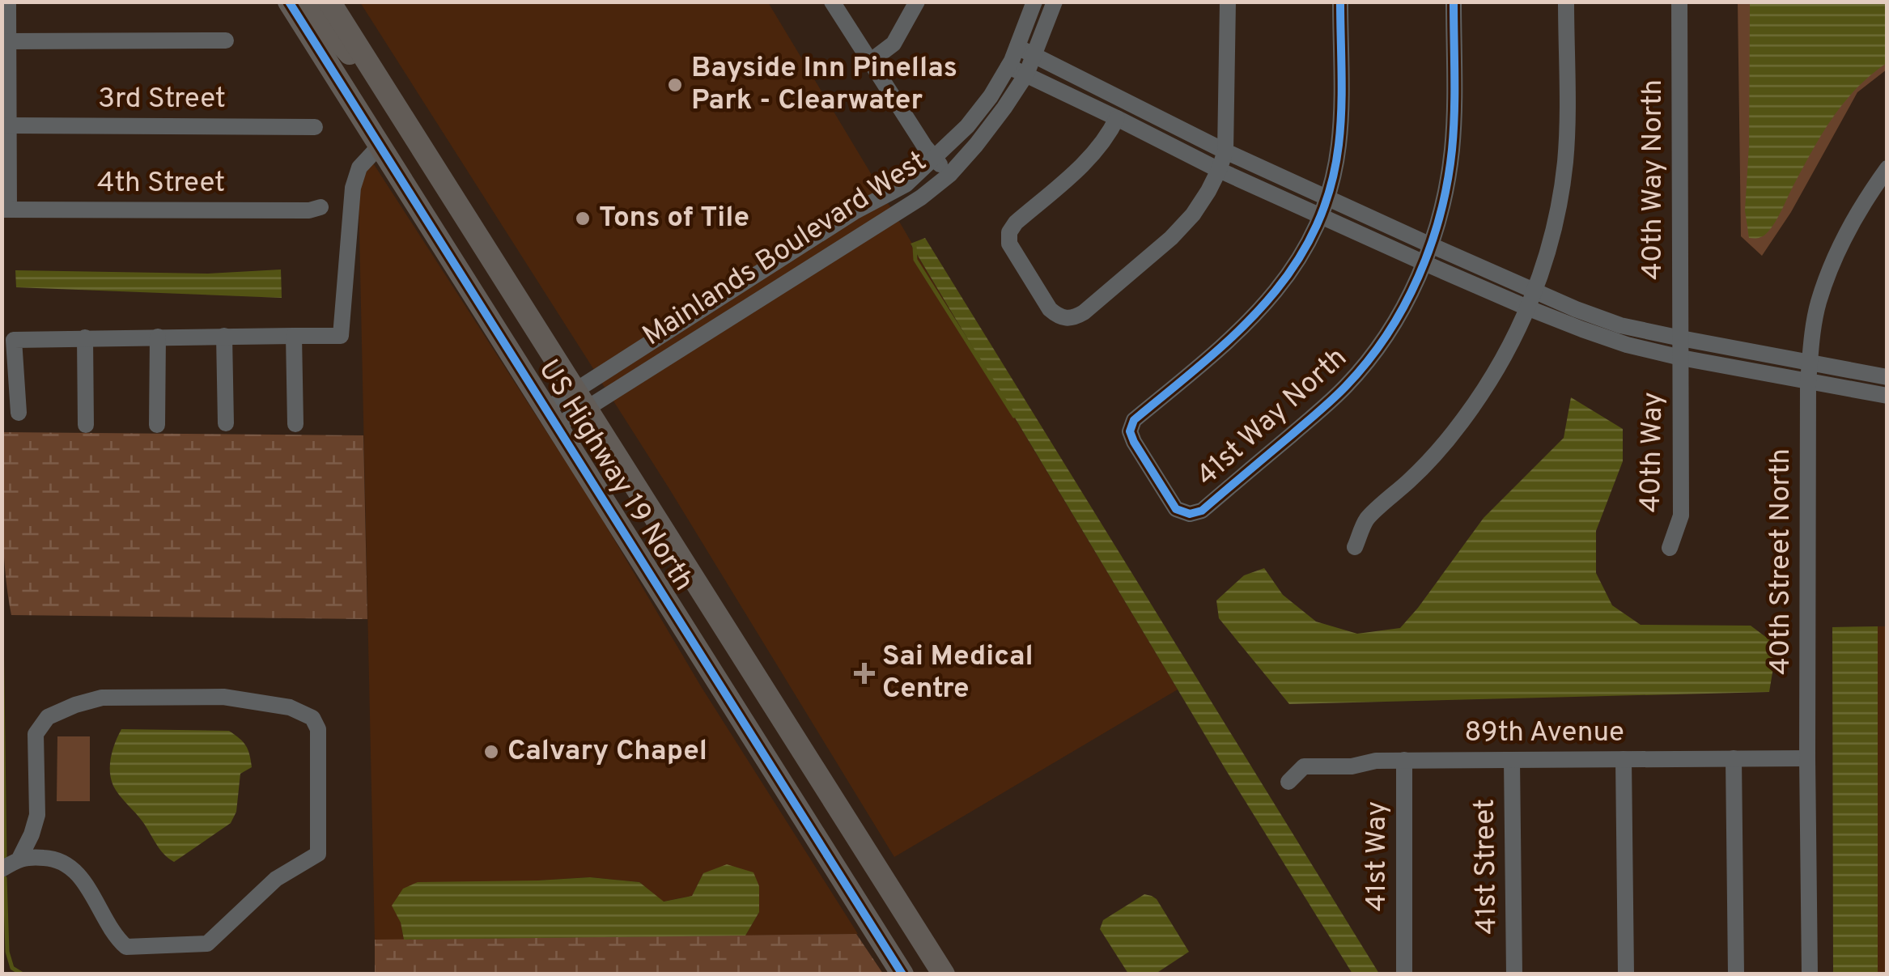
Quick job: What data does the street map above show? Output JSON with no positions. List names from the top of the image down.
{
  "streets": {
    "highway": ["US Highway 19 North"],
    "street": [
      "3rd Street",
      "40th Way North",
      "4th Street",
      "Mainlands Boulevard West",
      "41st Way North",
      "40th Way",
      "40th Street North",
      "89th Avenue",
      "41st Way",
      "41st Street"
    ]
  },
  "crossings": [
    ["40th Way North", "40th Way"],
    ["Mainlands Boulevard West", "US Highway 19 North"],
    ["40th Street North", "89th Avenue"],
    ["89th Avenue", "41st Way"],
    ["89th Avenue", "41st Street"]
  ],
  "places": {
    "other": ["Bayside Inn Pinellas Park - Clearwater", "Tons of Tile", "Calvary Chapel"],
    "health": ["Sai Medical Centre"]
  }
}
